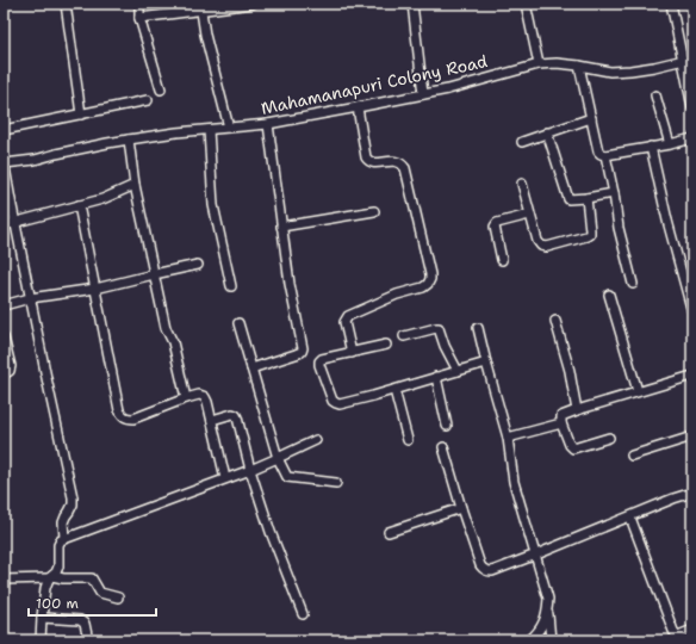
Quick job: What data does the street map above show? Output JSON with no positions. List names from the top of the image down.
{
  "streets": {
    "street": ["Mahamanapuri Colony Road"]
  },
  "scale_bar": "100 m"
}
